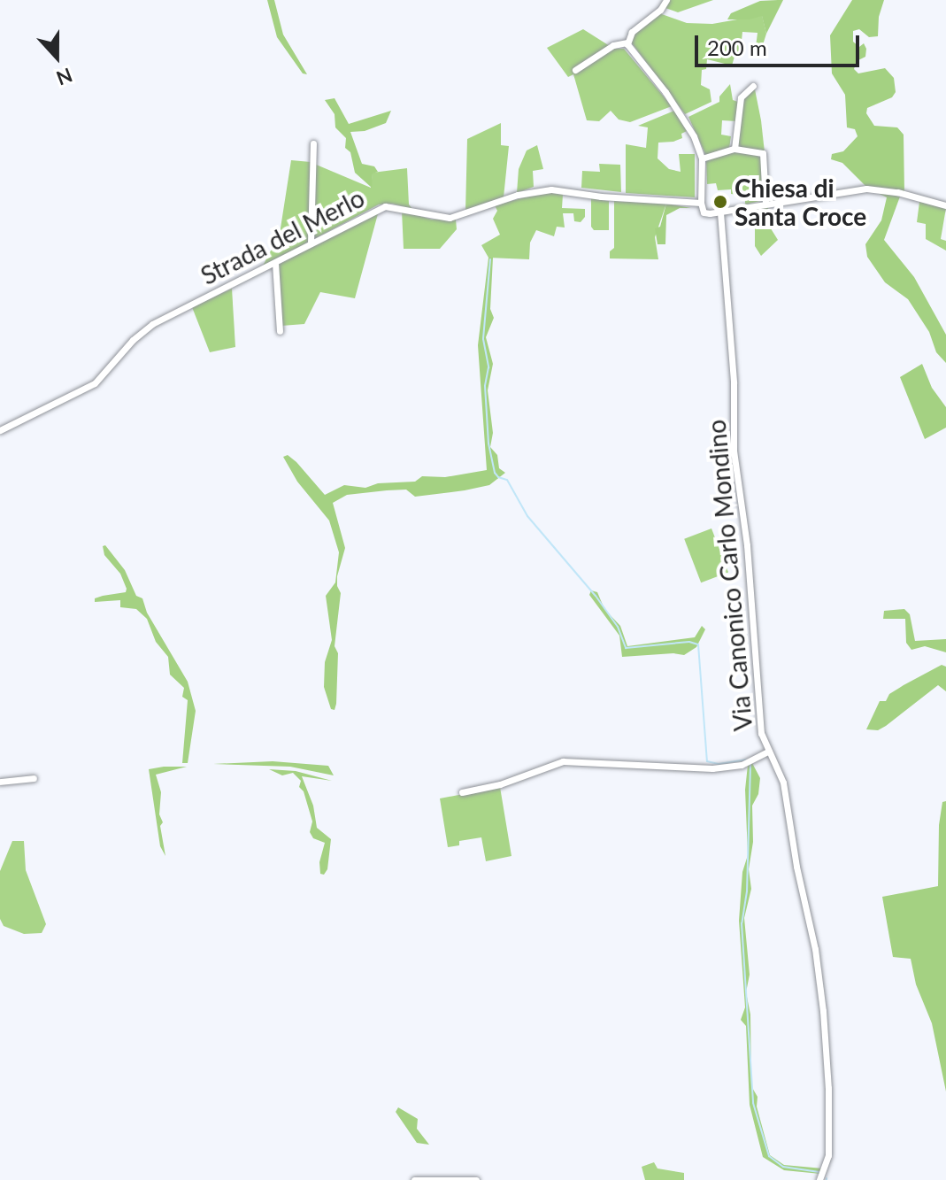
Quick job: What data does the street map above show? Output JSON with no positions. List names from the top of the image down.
{
  "streets": {
    "street": ["Strada del Merlo", "Via Canonico Carlo Mondino"]
  },
  "crossings": [
    ["Strada del Merlo", "Via Canonico Carlo Mondino"]
  ],
  "places": ["Chiesa di Santa Croce"],
  "scale_bar": "200 m",
  "north": "bottom"
}
